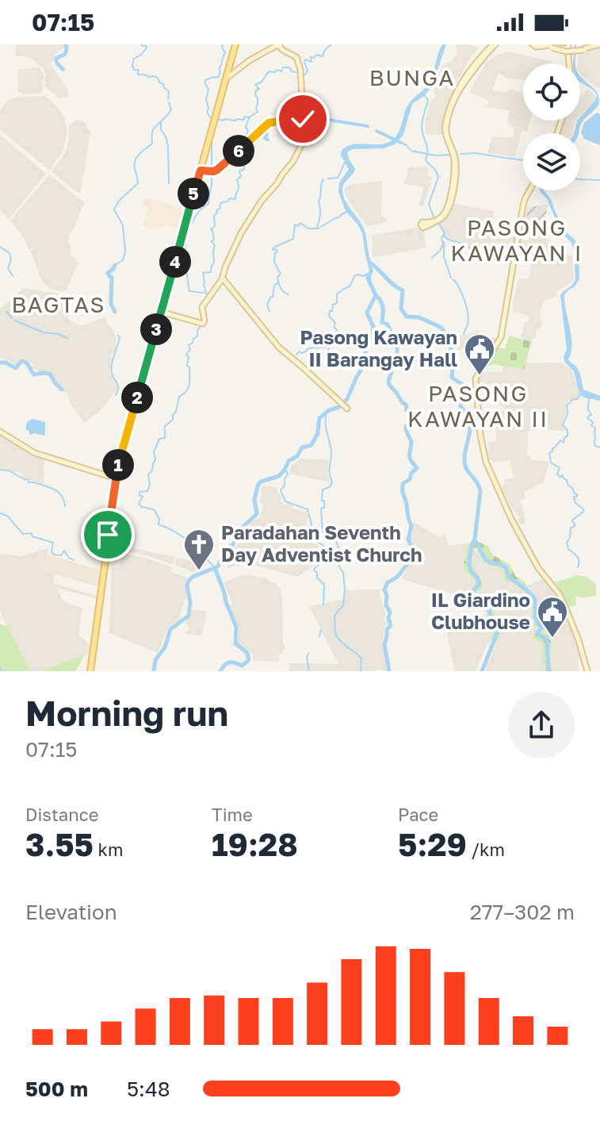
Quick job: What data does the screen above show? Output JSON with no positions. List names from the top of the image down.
{
  "districts": [
    "BUNGA",
    "PASONG KAWAYAN I",
    "BAGTAS",
    "PASONG KAWAYAN II"
  ],
  "places": {
    "public building": ["Pasong Kawayan II Barangay Hall", "IL Giardino Clubhouse"],
    "church": ["Paradahan Seventh Day Adventist Church"]
  },
  "page": {
    "status": "07:15",
    "pins": [
      "6",
      "5",
      "4",
      "3",
      "2",
      "1"
    ],
    "heading": ["Morning run", "07:15"],
    "stats": [
      ["Distance", "3.55 km"],
      ["Time", "19:28"],
      ["Pace", "5:29 /km"]
    ],
    "chart": ["Elevation", "277–302 m"],
    "list": [
      {
        "name": "500 m",
        "note": "5:48"
      }
    ]
  }
}
